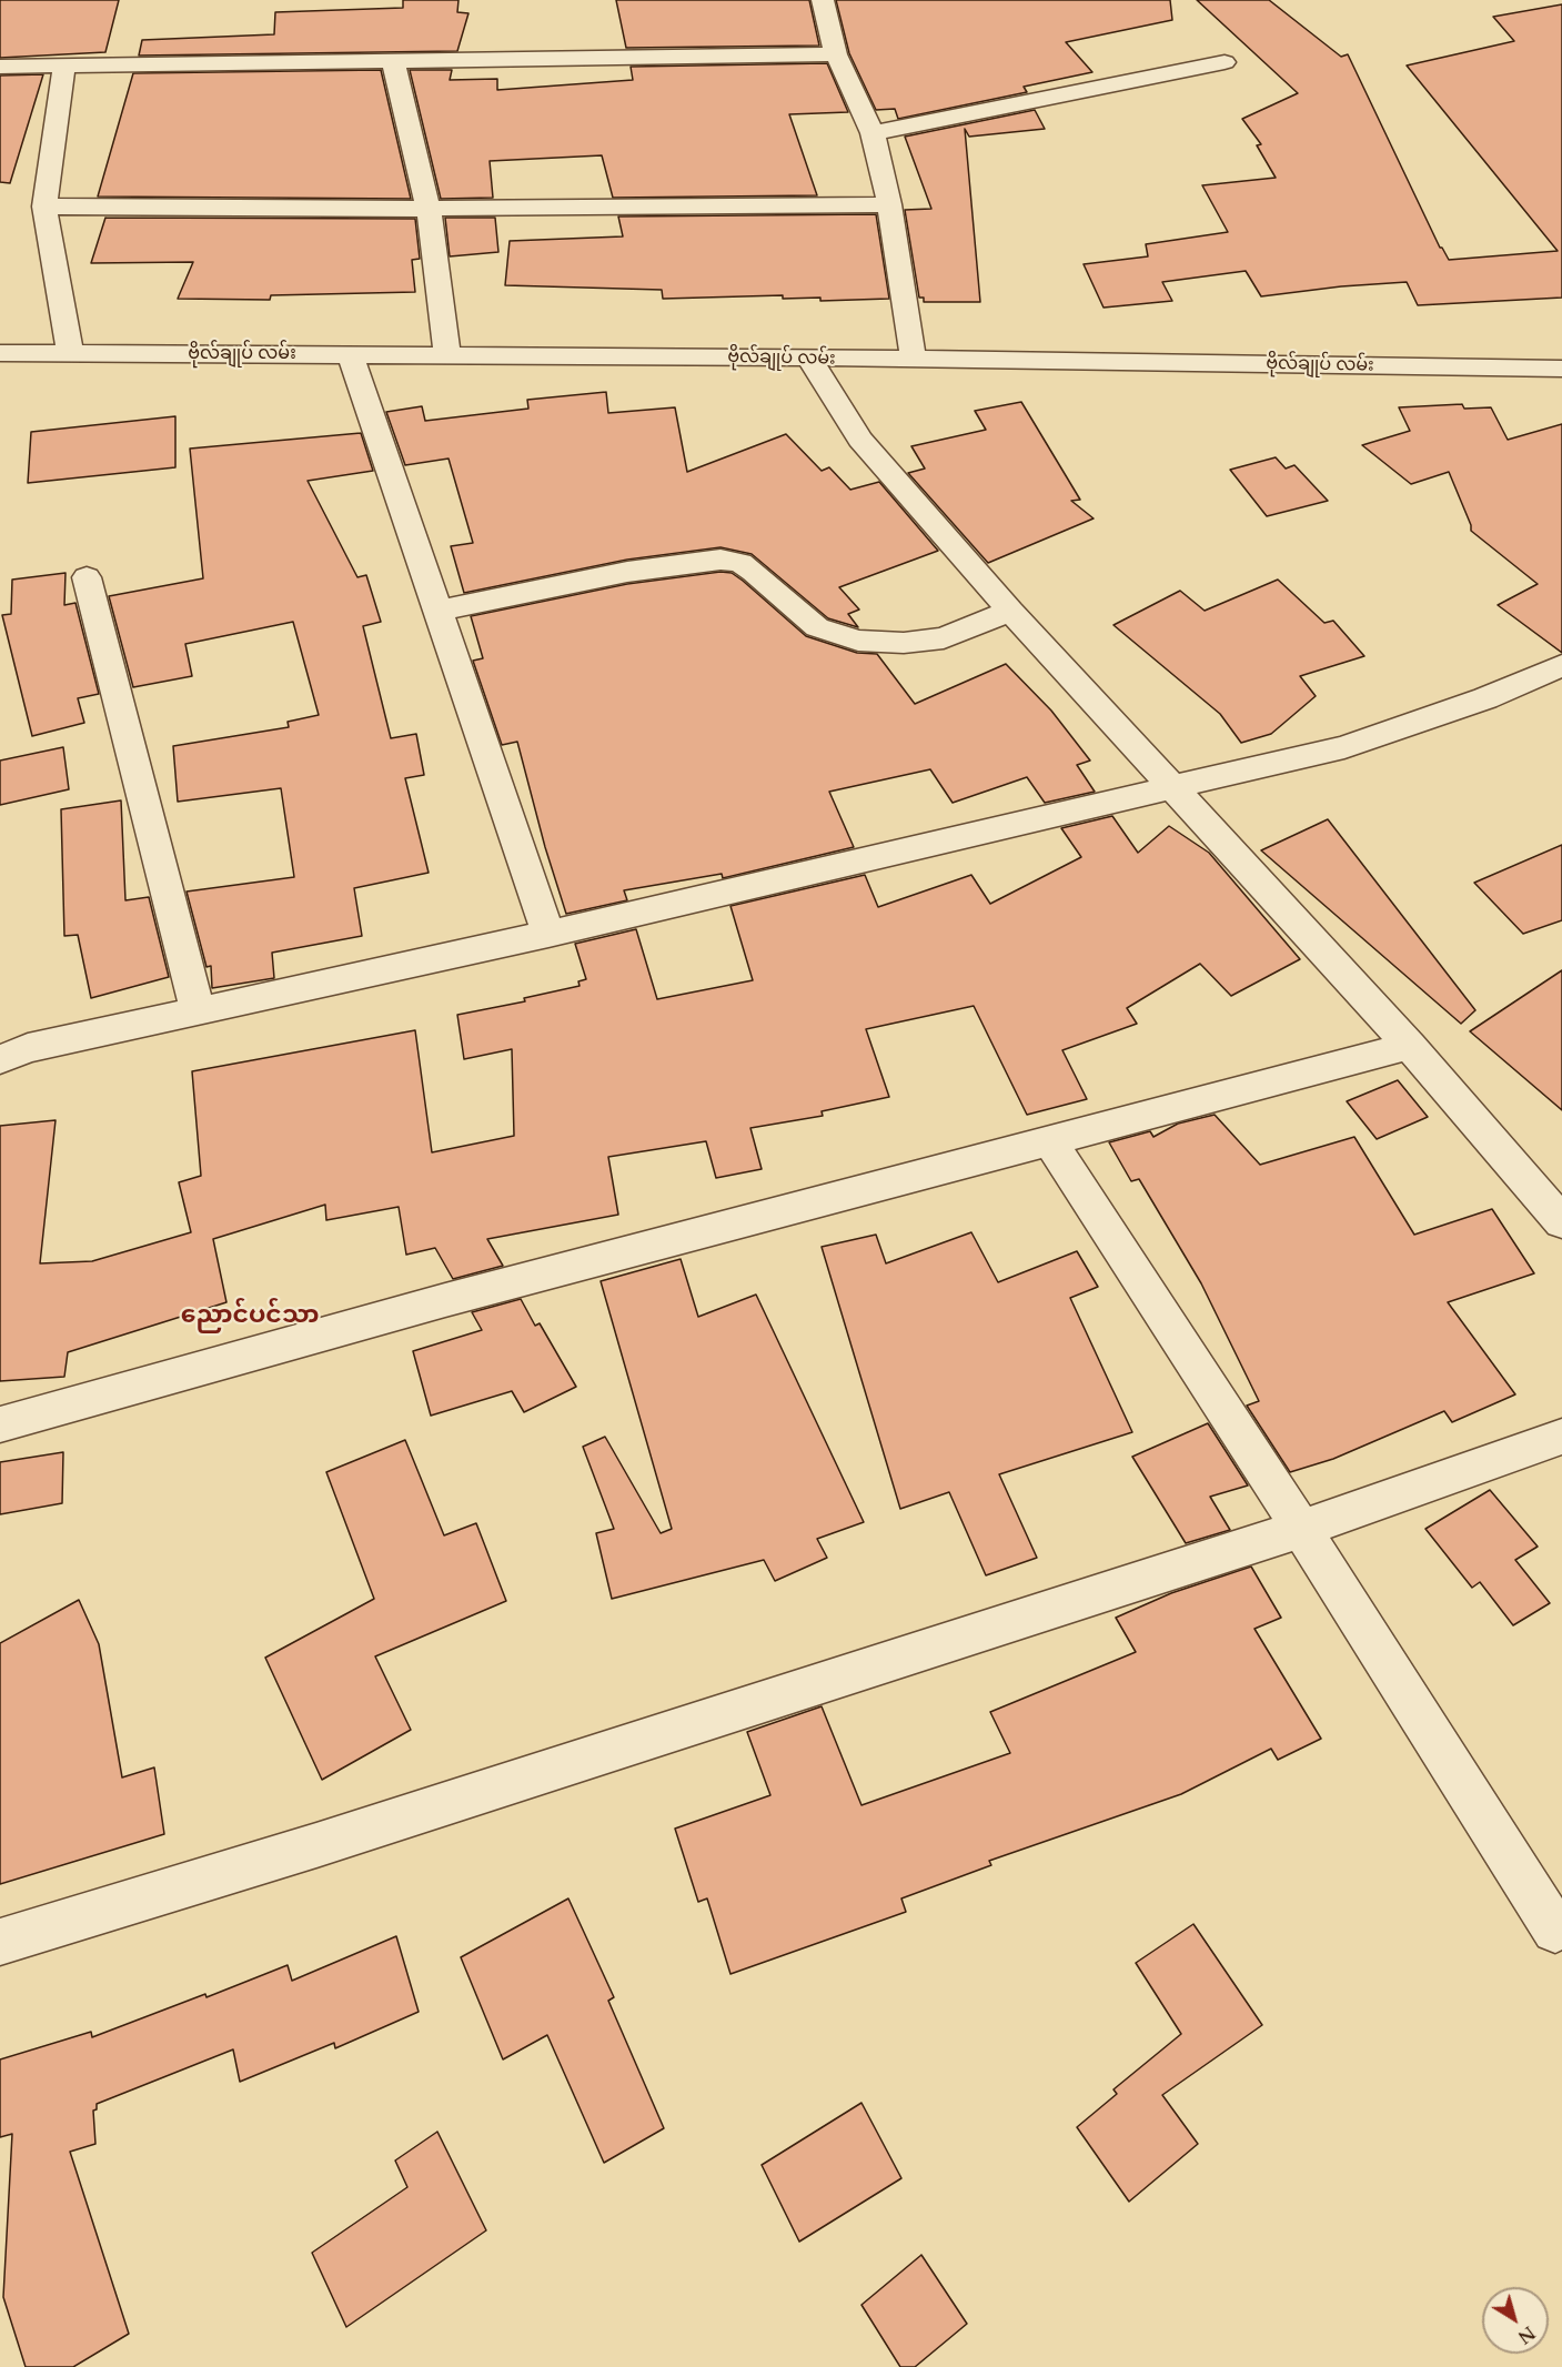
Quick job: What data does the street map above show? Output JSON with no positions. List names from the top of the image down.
{
  "streets": {
    "street": ["ဗိုလ်ချုပ် လမ်း"]
  },
  "districts": ["ညောင်ပင်သာ"],
  "north": "bottom right"
}
